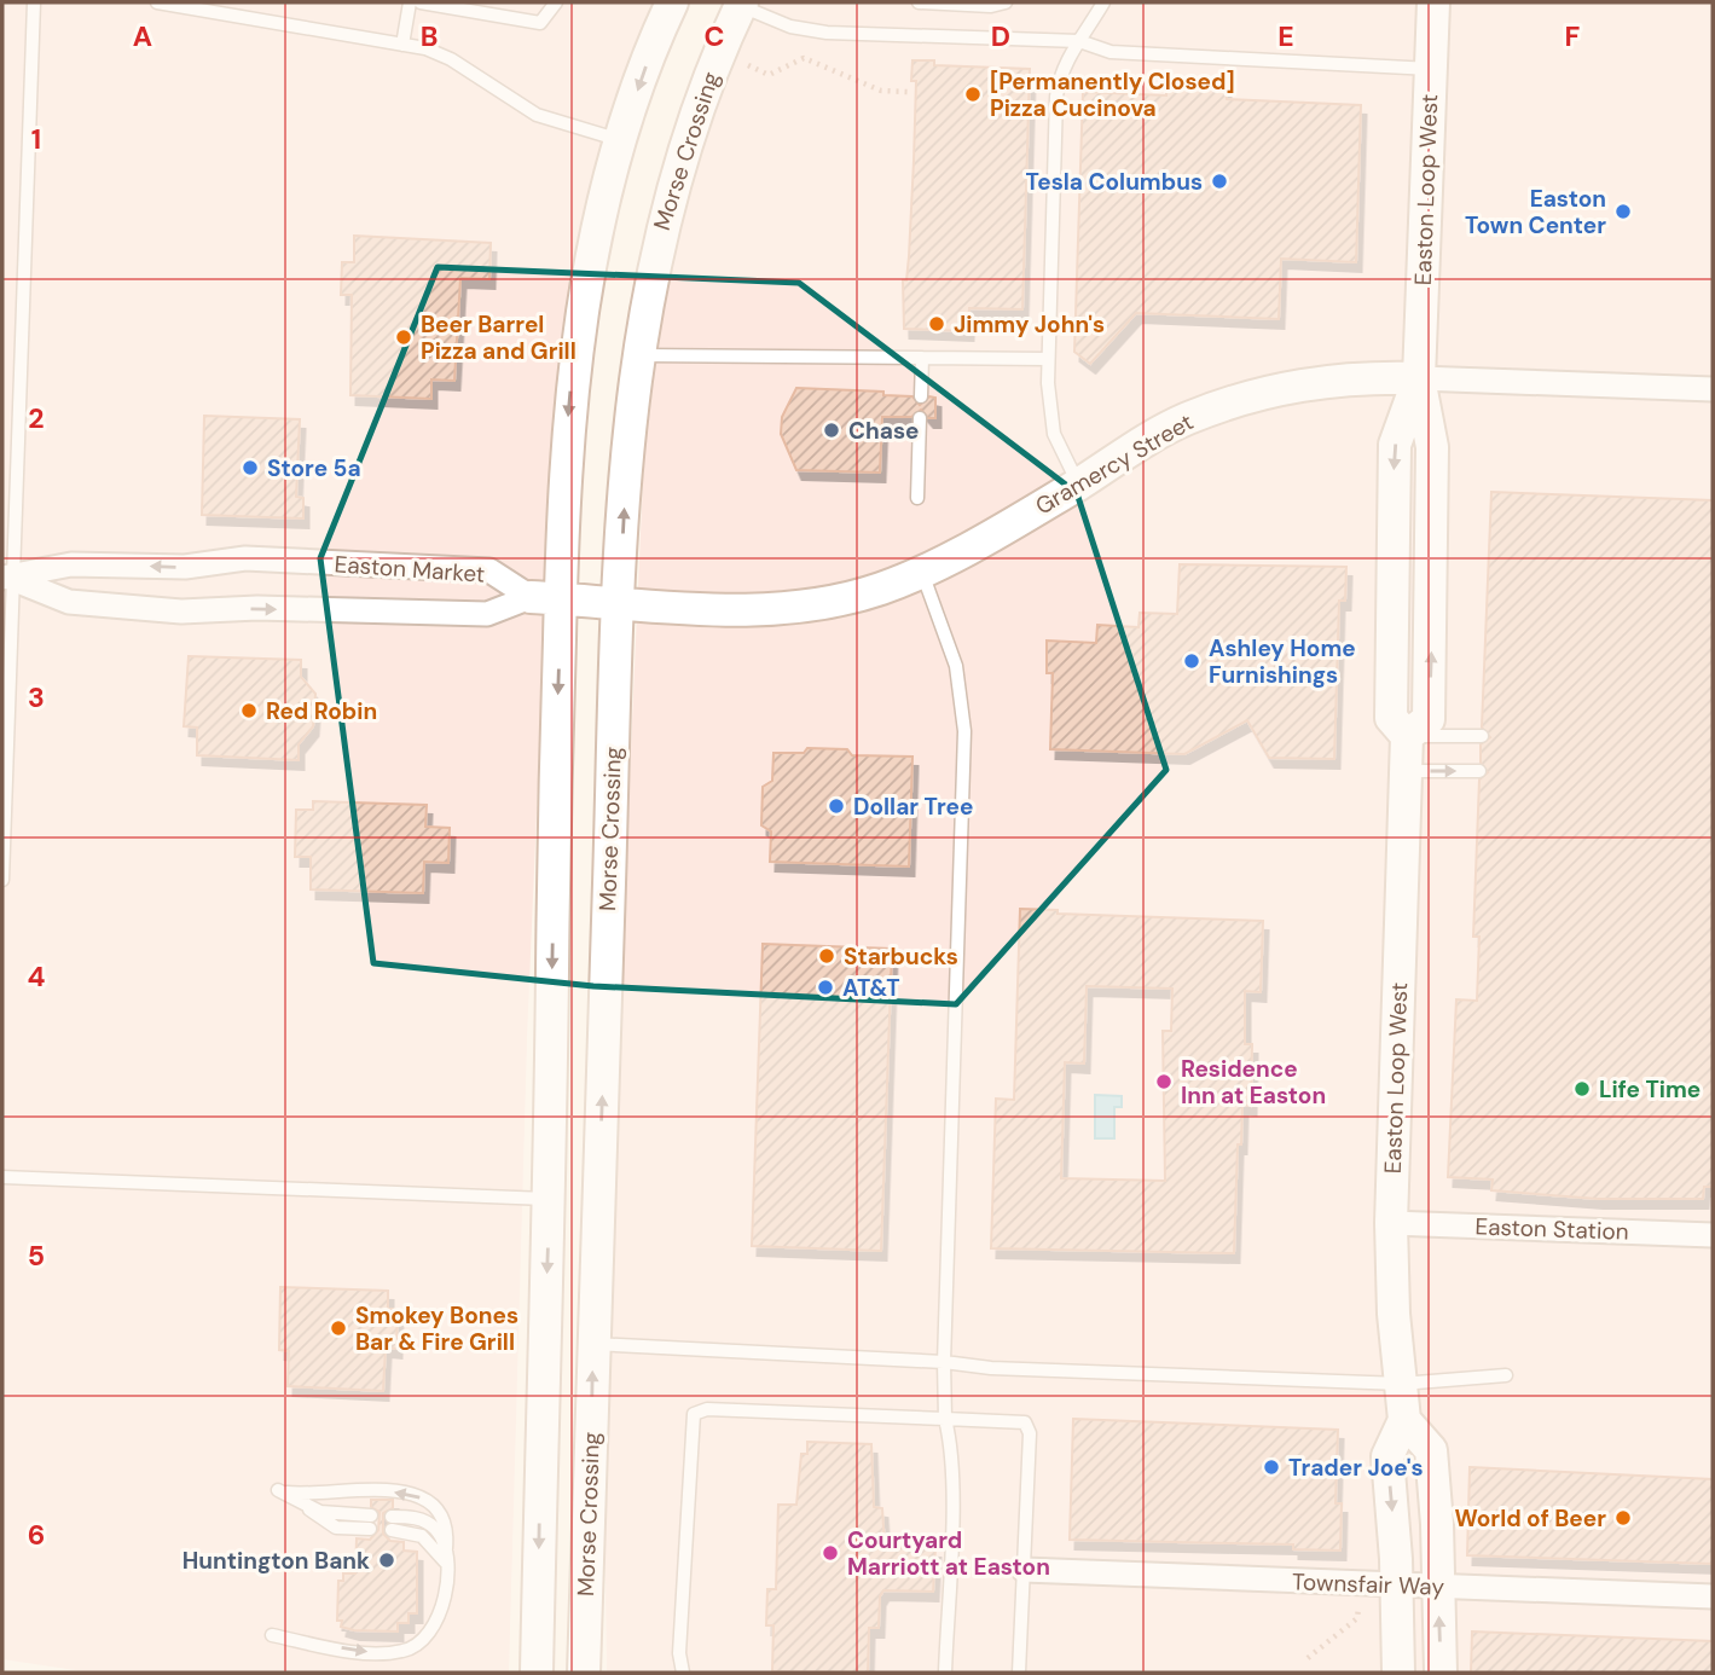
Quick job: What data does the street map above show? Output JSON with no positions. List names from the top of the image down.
{
  "streets": {
    "main road": ["Morse Crossing", "Easton Loop West", "Gramercy Street"],
    "street": ["Easton Market", "Easton Station", "Townsfair Way"]
  },
  "crossings": [
    ["Morse Crossing", "Gramercy Street"],
    ["Morse Crossing", "Easton Market"],
    ["Easton Loop West", "Gramercy Street"],
    ["Easton Loop West", "Easton Station"],
    ["Gramercy Street", "Easton Market"]
  ],
  "places": [
    "[Permanently Closed] Pizza Cucinova",
    "Tesla Columbus",
    "Easton Town Center",
    "Jimmy John's",
    "Beer Barrel Pizza and Grill",
    "Chase",
    "Store 5a",
    "Ashley Home Furnishings",
    "Red Robin",
    "Dollar Tree",
    "Starbucks",
    "AT&T",
    "Residence Inn at Easton",
    "Life Time",
    "Smokey Bones Bar & Fire Grill",
    "Trader Joe's",
    "World of Beer",
    "Courtyard Marriott at Easton",
    "Huntington Bank"
  ],
  "grid": {
    "columns": [
      "A",
      "B",
      "C",
      "D",
      "E",
      "F"
    ],
    "rows": [
      "1",
      "2",
      "3",
      "4",
      "5",
      "6"
    ]
  }
}
